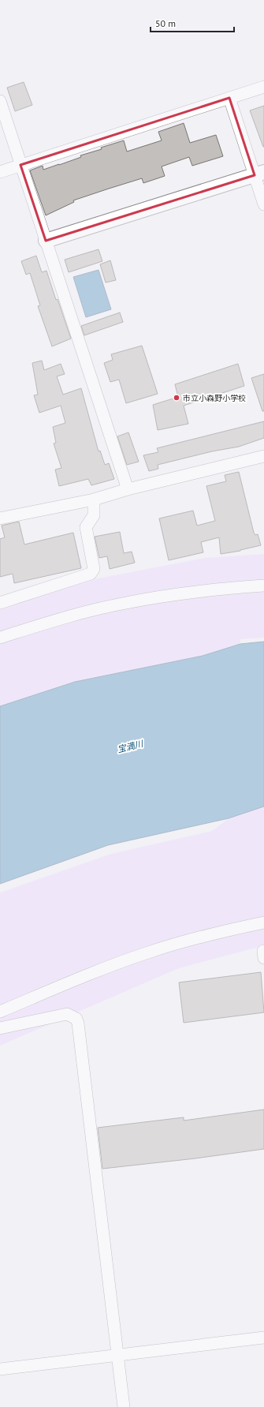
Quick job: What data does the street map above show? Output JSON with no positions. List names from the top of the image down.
{
  "water": ["宝満川"],
  "places": ["市立小森野小学校"],
  "scale_bar": "50 m"
}
